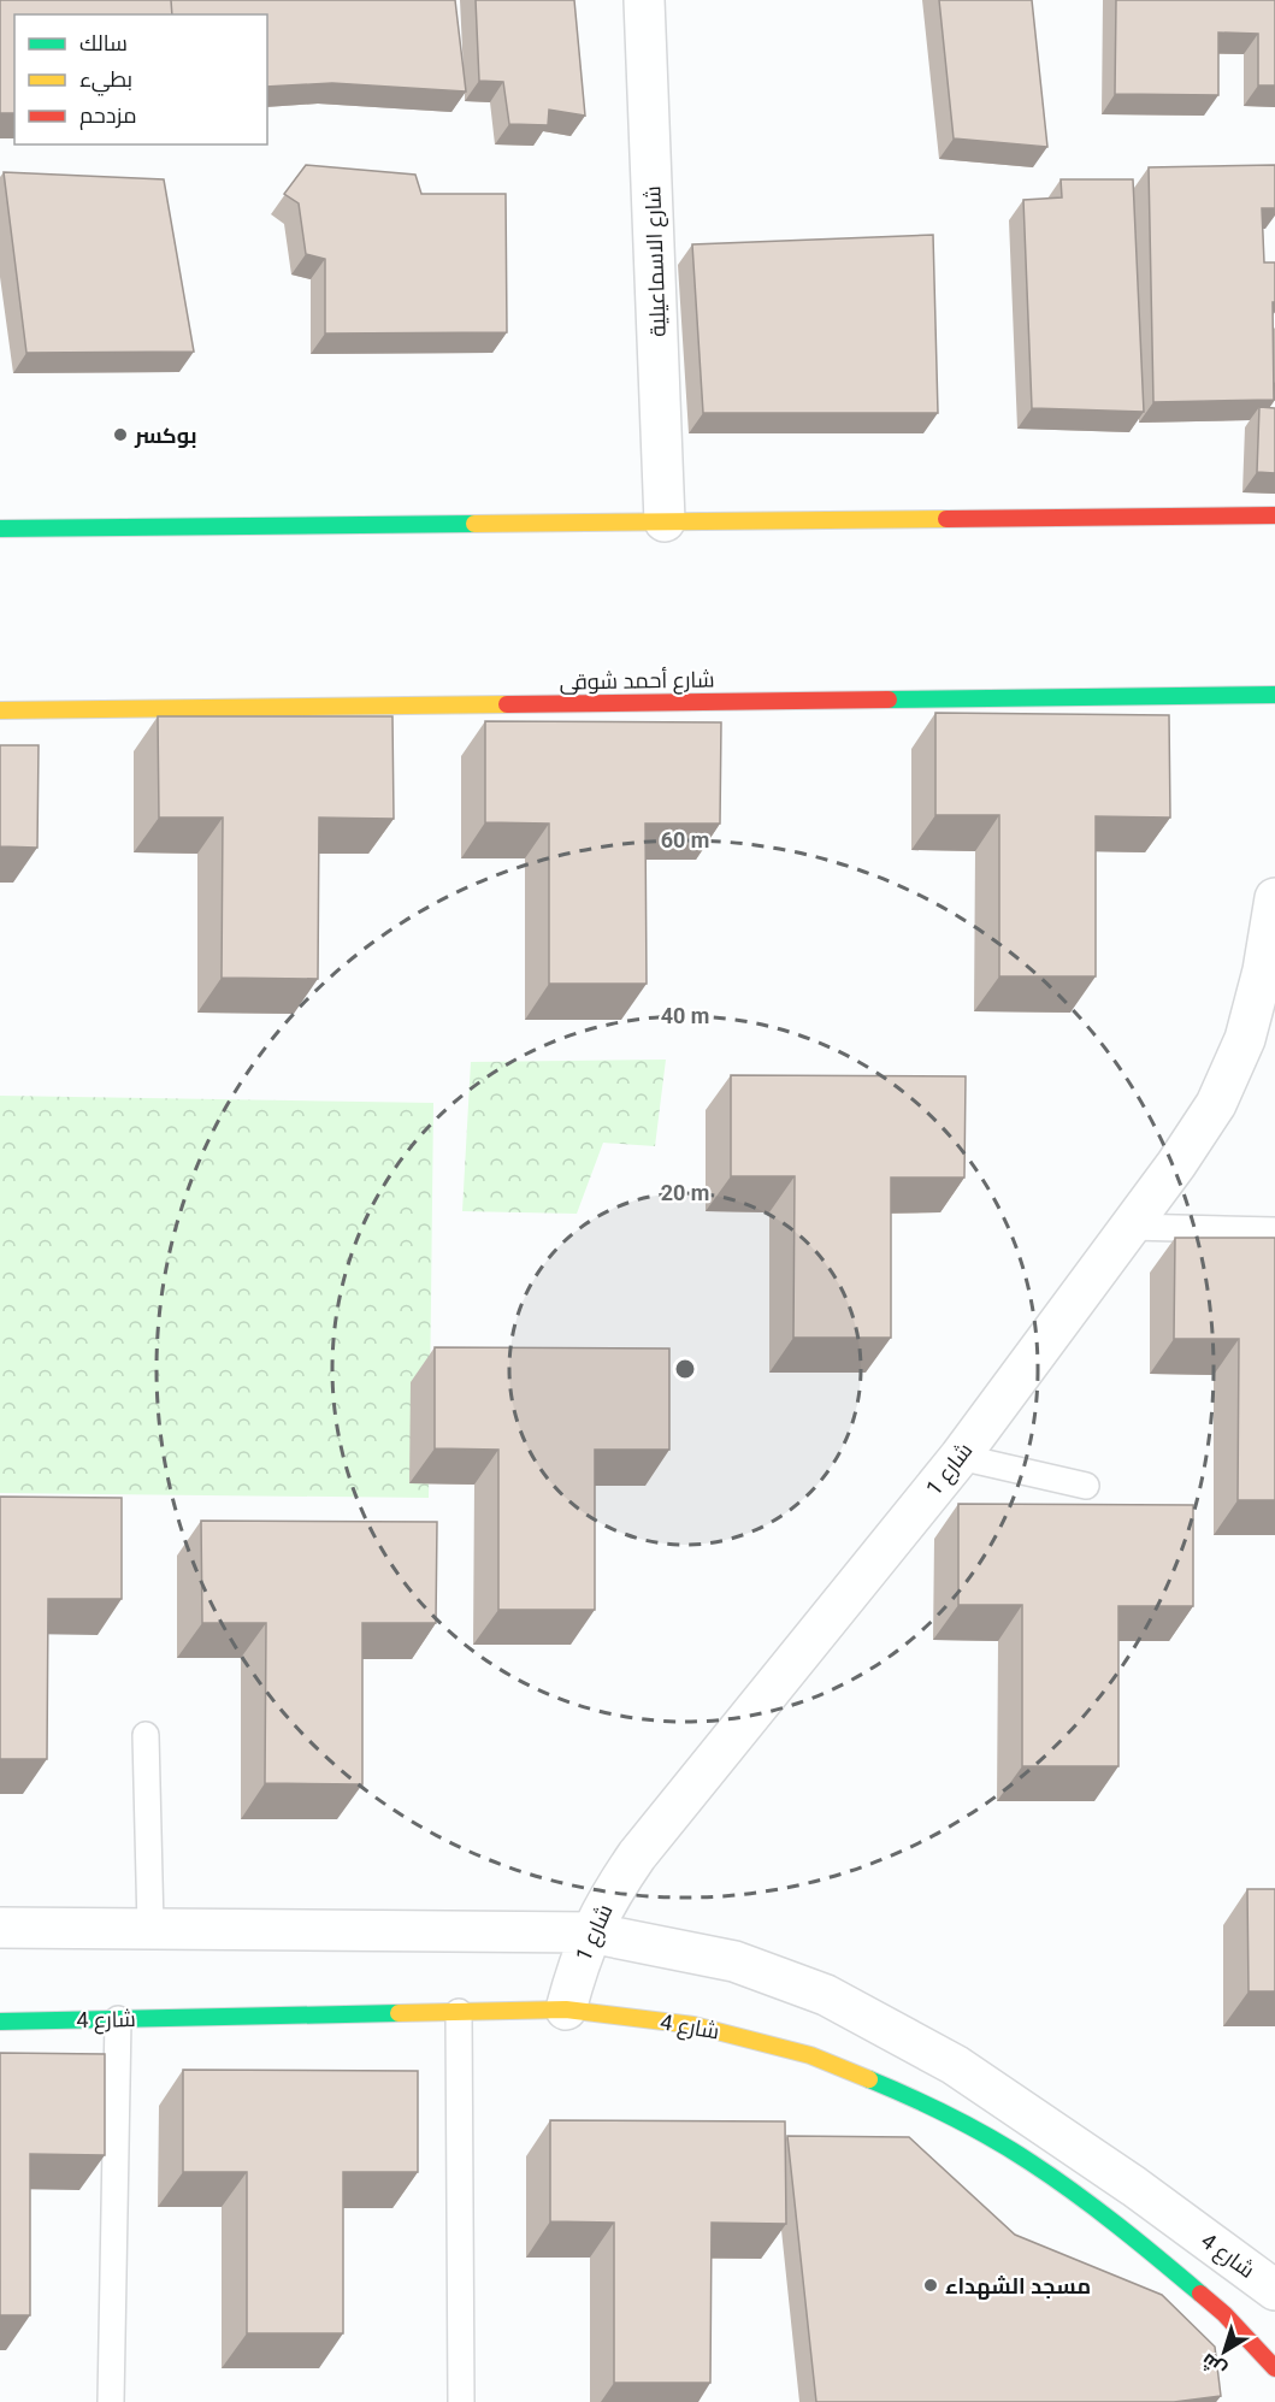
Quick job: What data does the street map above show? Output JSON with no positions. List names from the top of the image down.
{
  "streets": {
    "street": [
      "شارع الاسماعيلية",
      "شارع أحمد شوقى",
      "شارع 1",
      "شارع 4"
    ]
  },
  "crossings": [
    ["شارع 1", "شارع 4"]
  ],
  "places": ["بوكسر", "مسجد الشهداء"],
  "legend": ["سالك", "بطيء", "مزدحم"],
  "north": "bottom left",
  "rings": ["60 m", "40 m", "20 m"]
}
